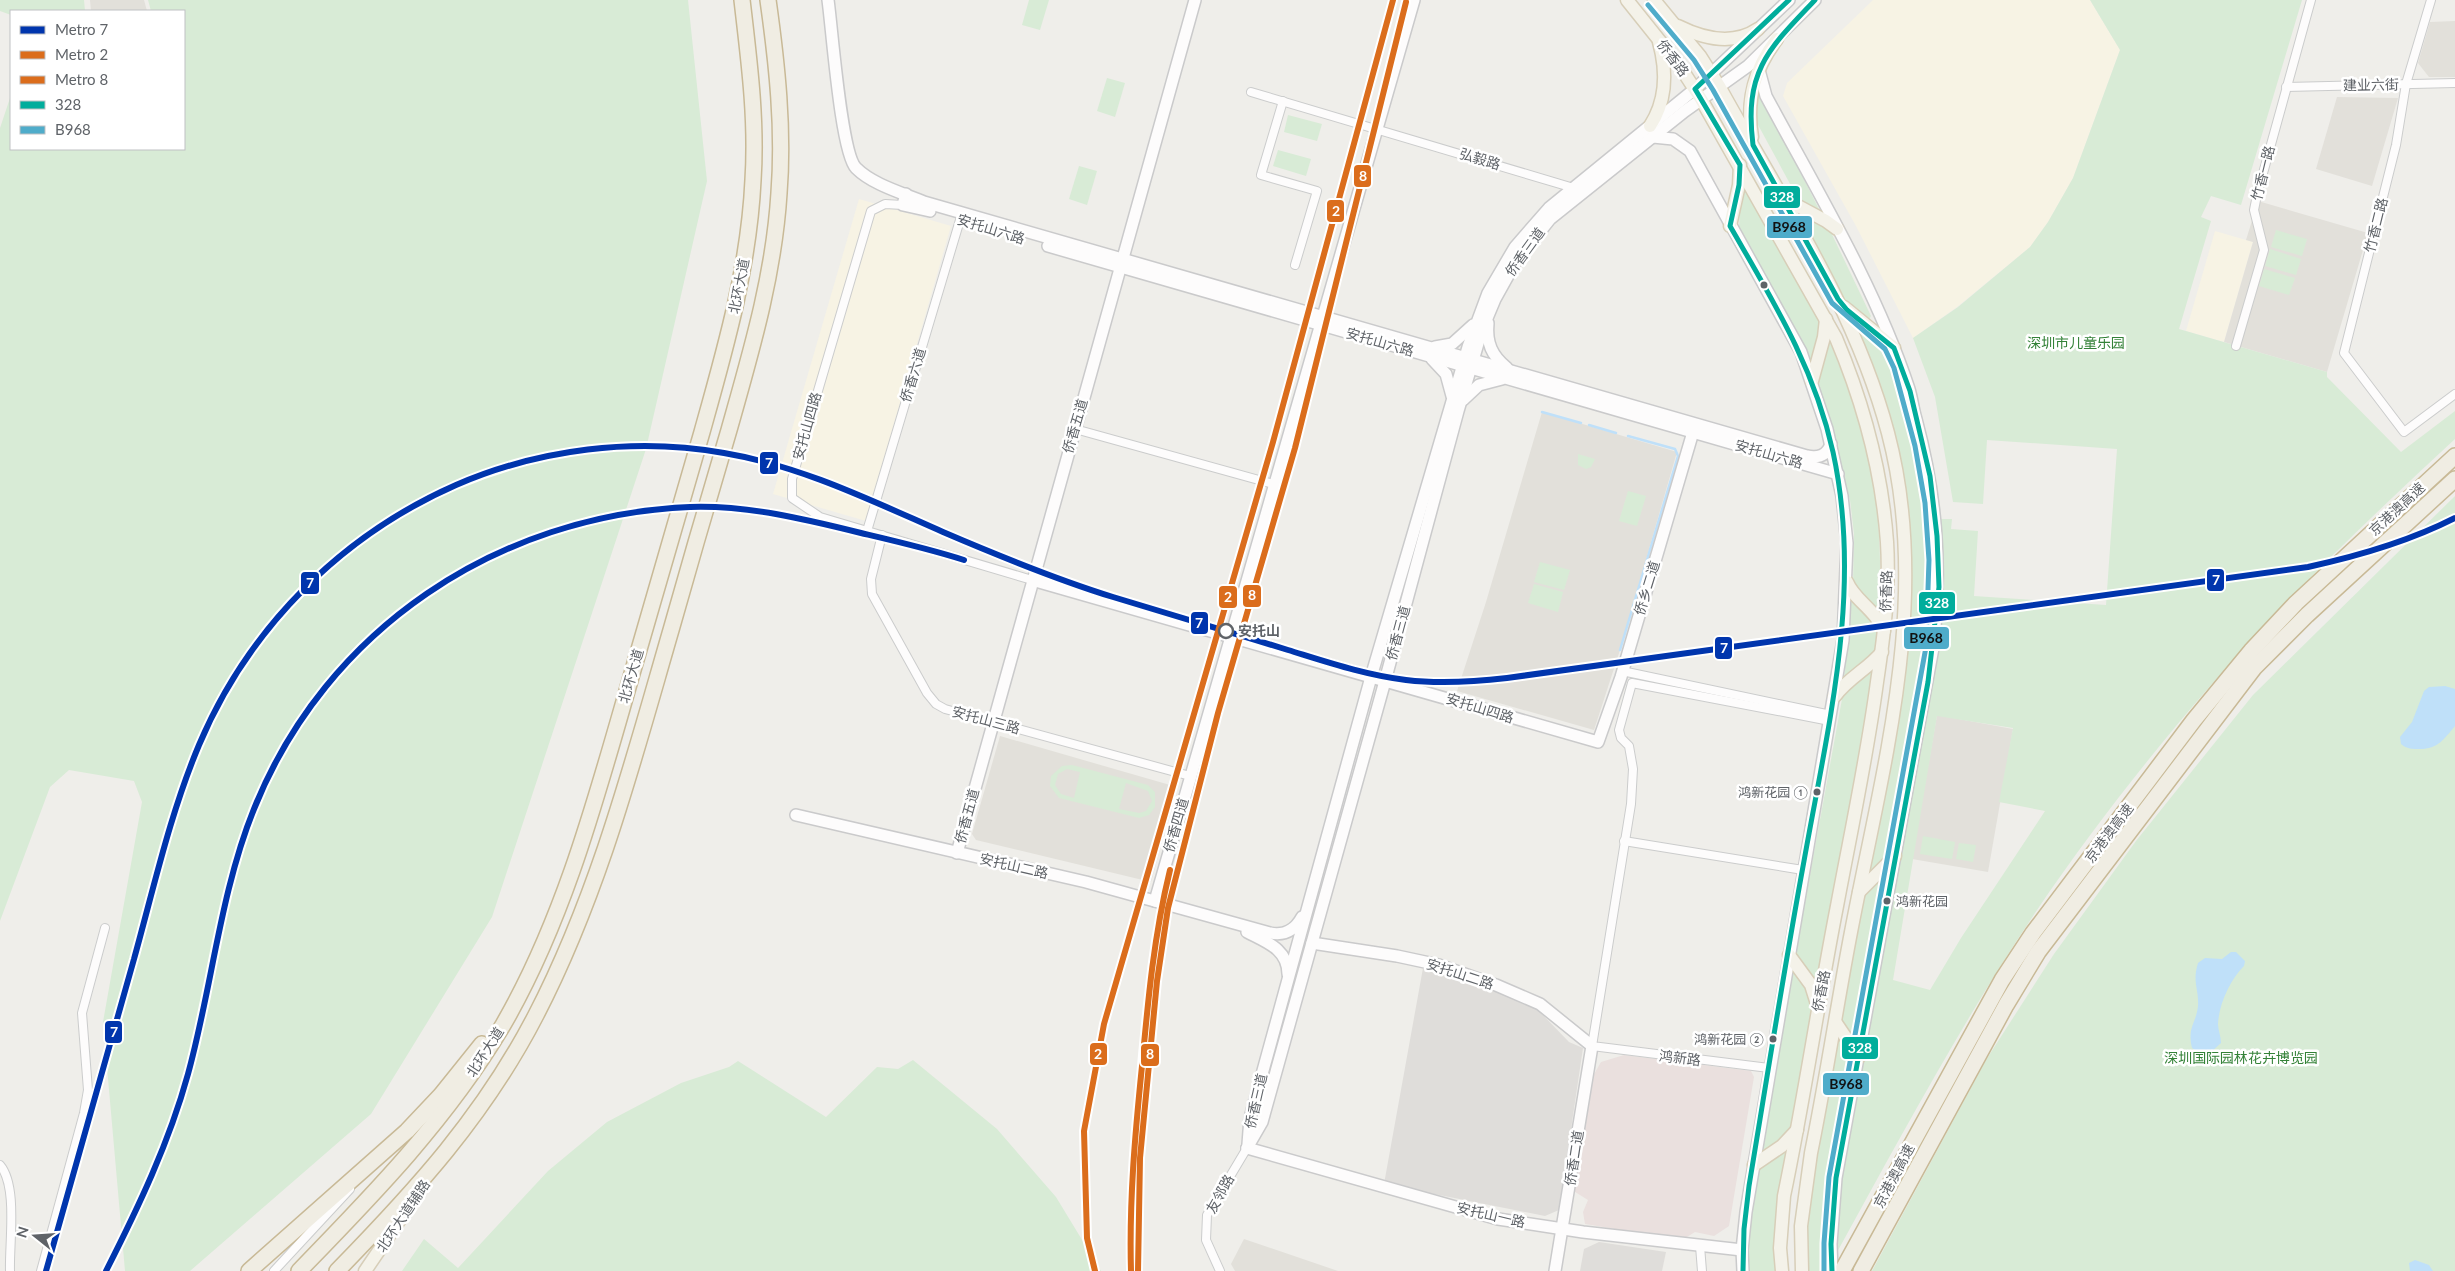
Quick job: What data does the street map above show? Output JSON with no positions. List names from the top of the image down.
{
  "streets": {
    "highway": ["北环大道", "京港澳高速"],
    "main road": ["侨香路", "北环大道辅路"],
    "street": [
      "建业六街",
      "弘毅路",
      "竹香一路",
      "竹香二路",
      "安托山六路",
      "侨香三道",
      "侨香六道",
      "安托山四路",
      "侨香五道",
      "侨乡二道",
      "安托山三路",
      "侨香四道",
      "安托山二路",
      "鸿新路",
      "侨香二道",
      "友邻路",
      "安托山一路"
    ]
  },
  "crossings": [
    ["侨香路", "侨香三道"],
    ["建业六街", "竹香一路"],
    ["建业六街", "竹香二路"],
    ["弘毅路", "侨香三道"],
    ["弘毅路", "侨香四道"],
    ["安托山六路", "侨香三道"],
    ["安托山六路", "侨香六道"],
    ["安托山六路", "安托山四路"],
    ["安托山六路", "侨香五道"],
    ["安托山六路", "侨乡二道"],
    ["安托山六路", "侨香四道"],
    ["侨香三道", "安托山四路"],
    ["侨香三道", "安托山二路"],
    ["侨香三道", "友邻路"],
    ["侨香三道", "安托山一路"],
    ["北环大道", "北环大道辅路"],
    ["侨香六道", "安托山四路"],
    ["安托山四路", "侨香五道"],
    ["安托山四路", "侨乡二道"],
    ["安托山四路", "安托山三路"],
    ["安托山四路", "侨香四道"],
    ["侨香五道", "安托山三路"],
    ["侨香五道", "安托山二路"],
    ["安托山三路", "侨香四道"],
    ["侨香四道", "安托山二路"],
    ["安托山二路", "鸿新路"],
    ["安托山二路", "侨香二道"],
    ["鸿新路", "侨香二道"],
    ["侨香二道", "安托山一路"],
    ["友邻路", "安托山一路"]
  ],
  "parks": ["深圳市儿童乐园", "深圳国际园林花卉博览园"],
  "places": [
    "安托山",
    "鸿新花园 ①",
    "鸿新花园",
    "鸿新花园 ②"
  ],
  "lines": [
    "metro line 2",
    "transit line 328",
    "metro line 8",
    "transit line B968",
    "metro line 7"
  ],
  "legend": [
    "Metro 7",
    "Metro 2",
    "Metro 8",
    "328",
    "B968"
  ],
  "north": "left"
}
